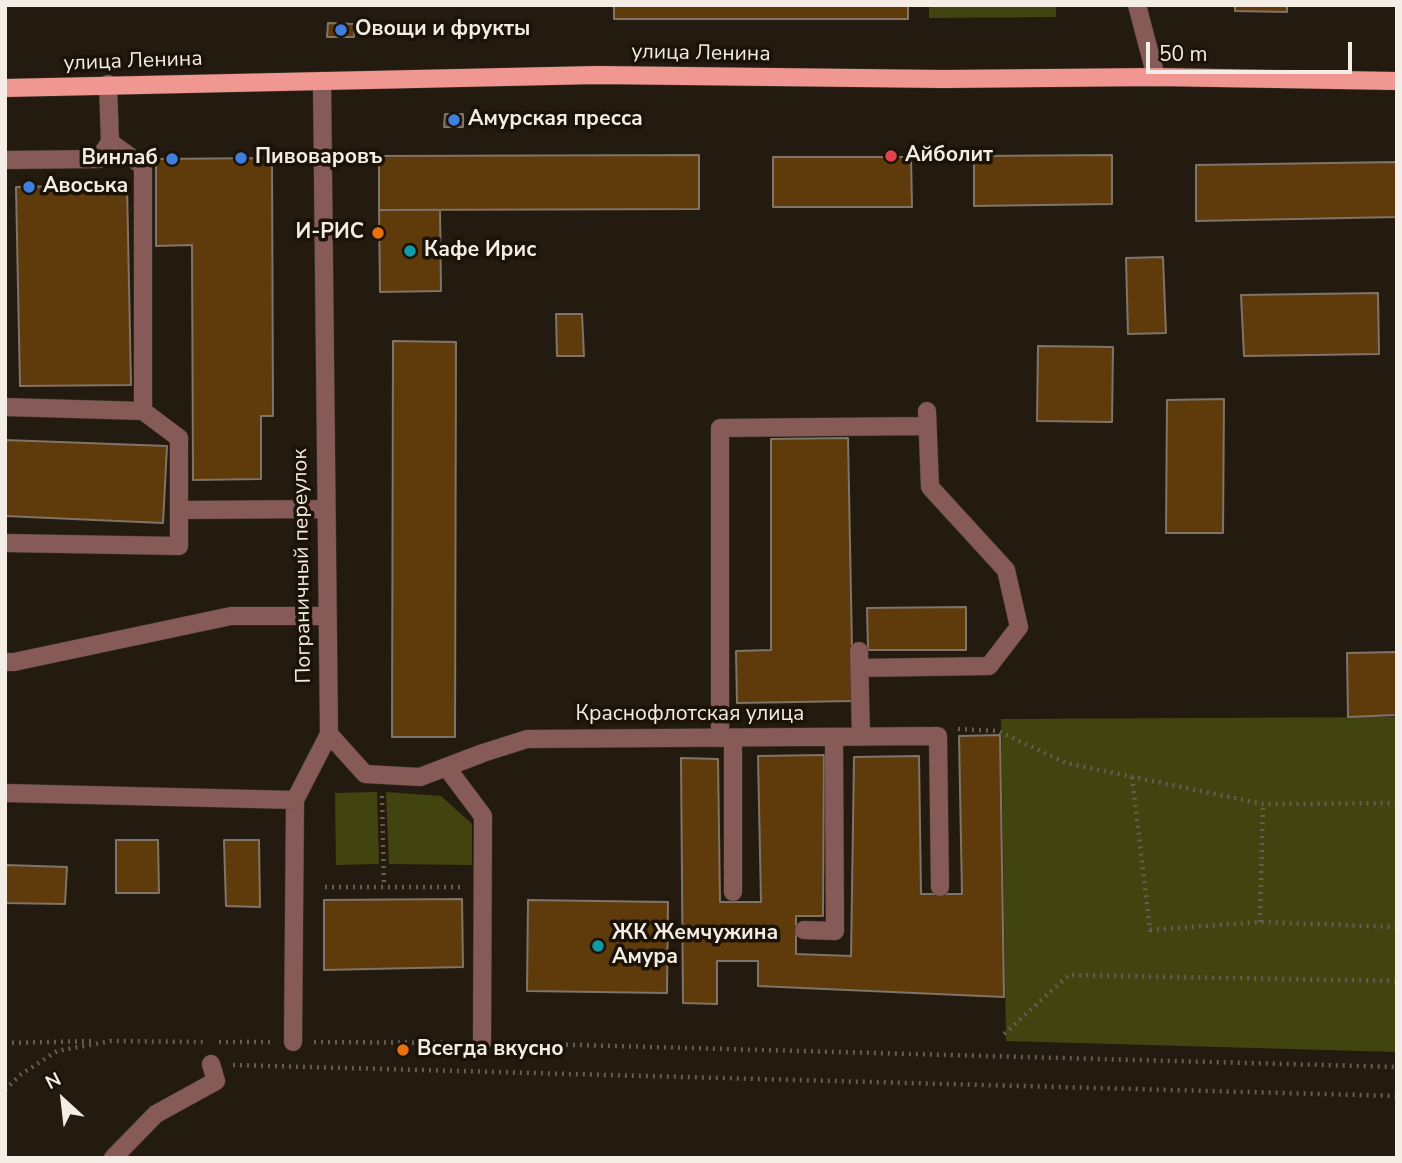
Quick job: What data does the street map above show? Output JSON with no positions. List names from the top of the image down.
{
  "streets": {
    "main road": ["улица Ленина"],
    "street": ["Пограничный переулок", "Краснофлотская улица"]
  },
  "crossings": [
    ["улица Ленина", "Пограничный переулок"],
    ["Пограничный переулок", "Краснофлотская улица"]
  ],
  "places": [
    "Овощи и фрукты",
    "Амурская пресса",
    "Айболит",
    "Пивоваровъ",
    "Винлаб",
    "Авоська",
    "И-РИС",
    "Кафе Ирис",
    "ЖК Жемчужина Амура",
    "Всегда вкусно"
  ],
  "scale_bar": "50 m",
  "north": "top left"
}
